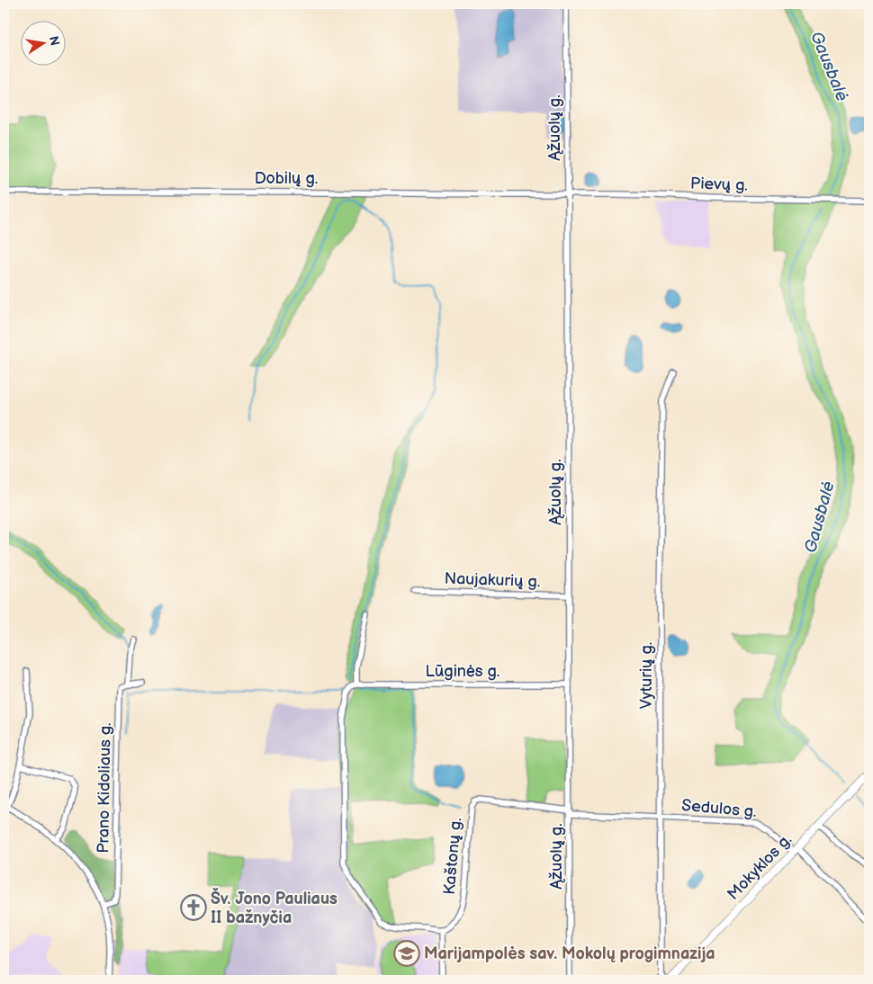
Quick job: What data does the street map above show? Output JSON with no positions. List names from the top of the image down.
{
  "streets": {
    "main road": ["Mokyklos g."],
    "street": [
      "Ąžuolų g.",
      "Dobilų g.",
      "Pievų g.",
      "Naujakurių g.",
      "Lūginės g.",
      "Vyturių g.",
      "Prano Kidoliaus g.",
      "Sedulos g.",
      "Kaštonų g."
    ]
  },
  "crossings": [
    ["Ąžuolų g.", "Dobilų g."],
    ["Ąžuolų g.", "Pievų g."],
    ["Ąžuolų g.", "Naujakurių g."],
    ["Ąžuolų g.", "Lūginės g."],
    ["Ąžuolų g.", "Sedulos g."],
    ["Ąžuolų g.", "Kaštonų g."],
    ["Dobilų g.", "Pievų g."],
    ["Vyturių g.", "Sedulos g."],
    ["Sedulos g.", "Kaštonų g."],
    ["Sedulos g.", "Mokyklos g."]
  ],
  "water": ["Gausbalė"],
  "places": {
    "church": ["Šv. Jono Pauliaus II bažnyčia"],
    "school or university": ["Marijampolės sav. Mokolų progimnazija"]
  },
  "north": "right"
}
